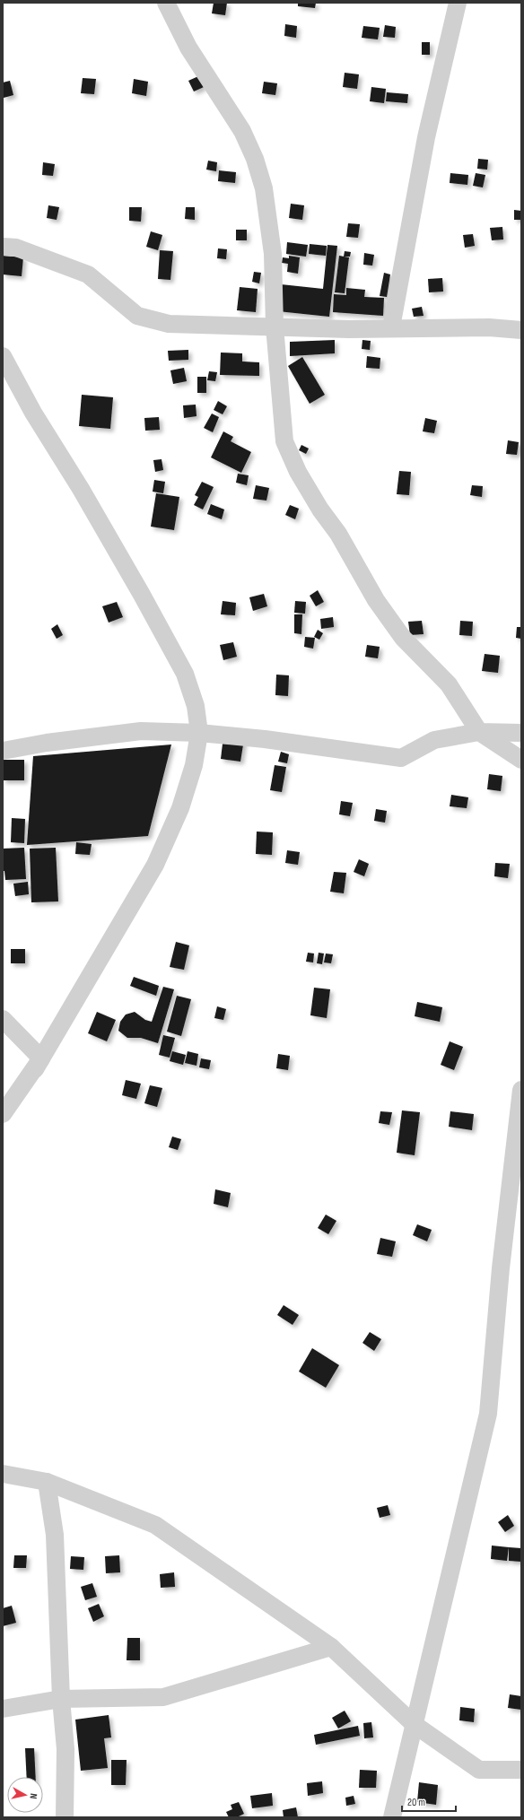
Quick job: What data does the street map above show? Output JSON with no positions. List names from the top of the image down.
{
  "scale_bar": "20 m",
  "north": "right"
}
